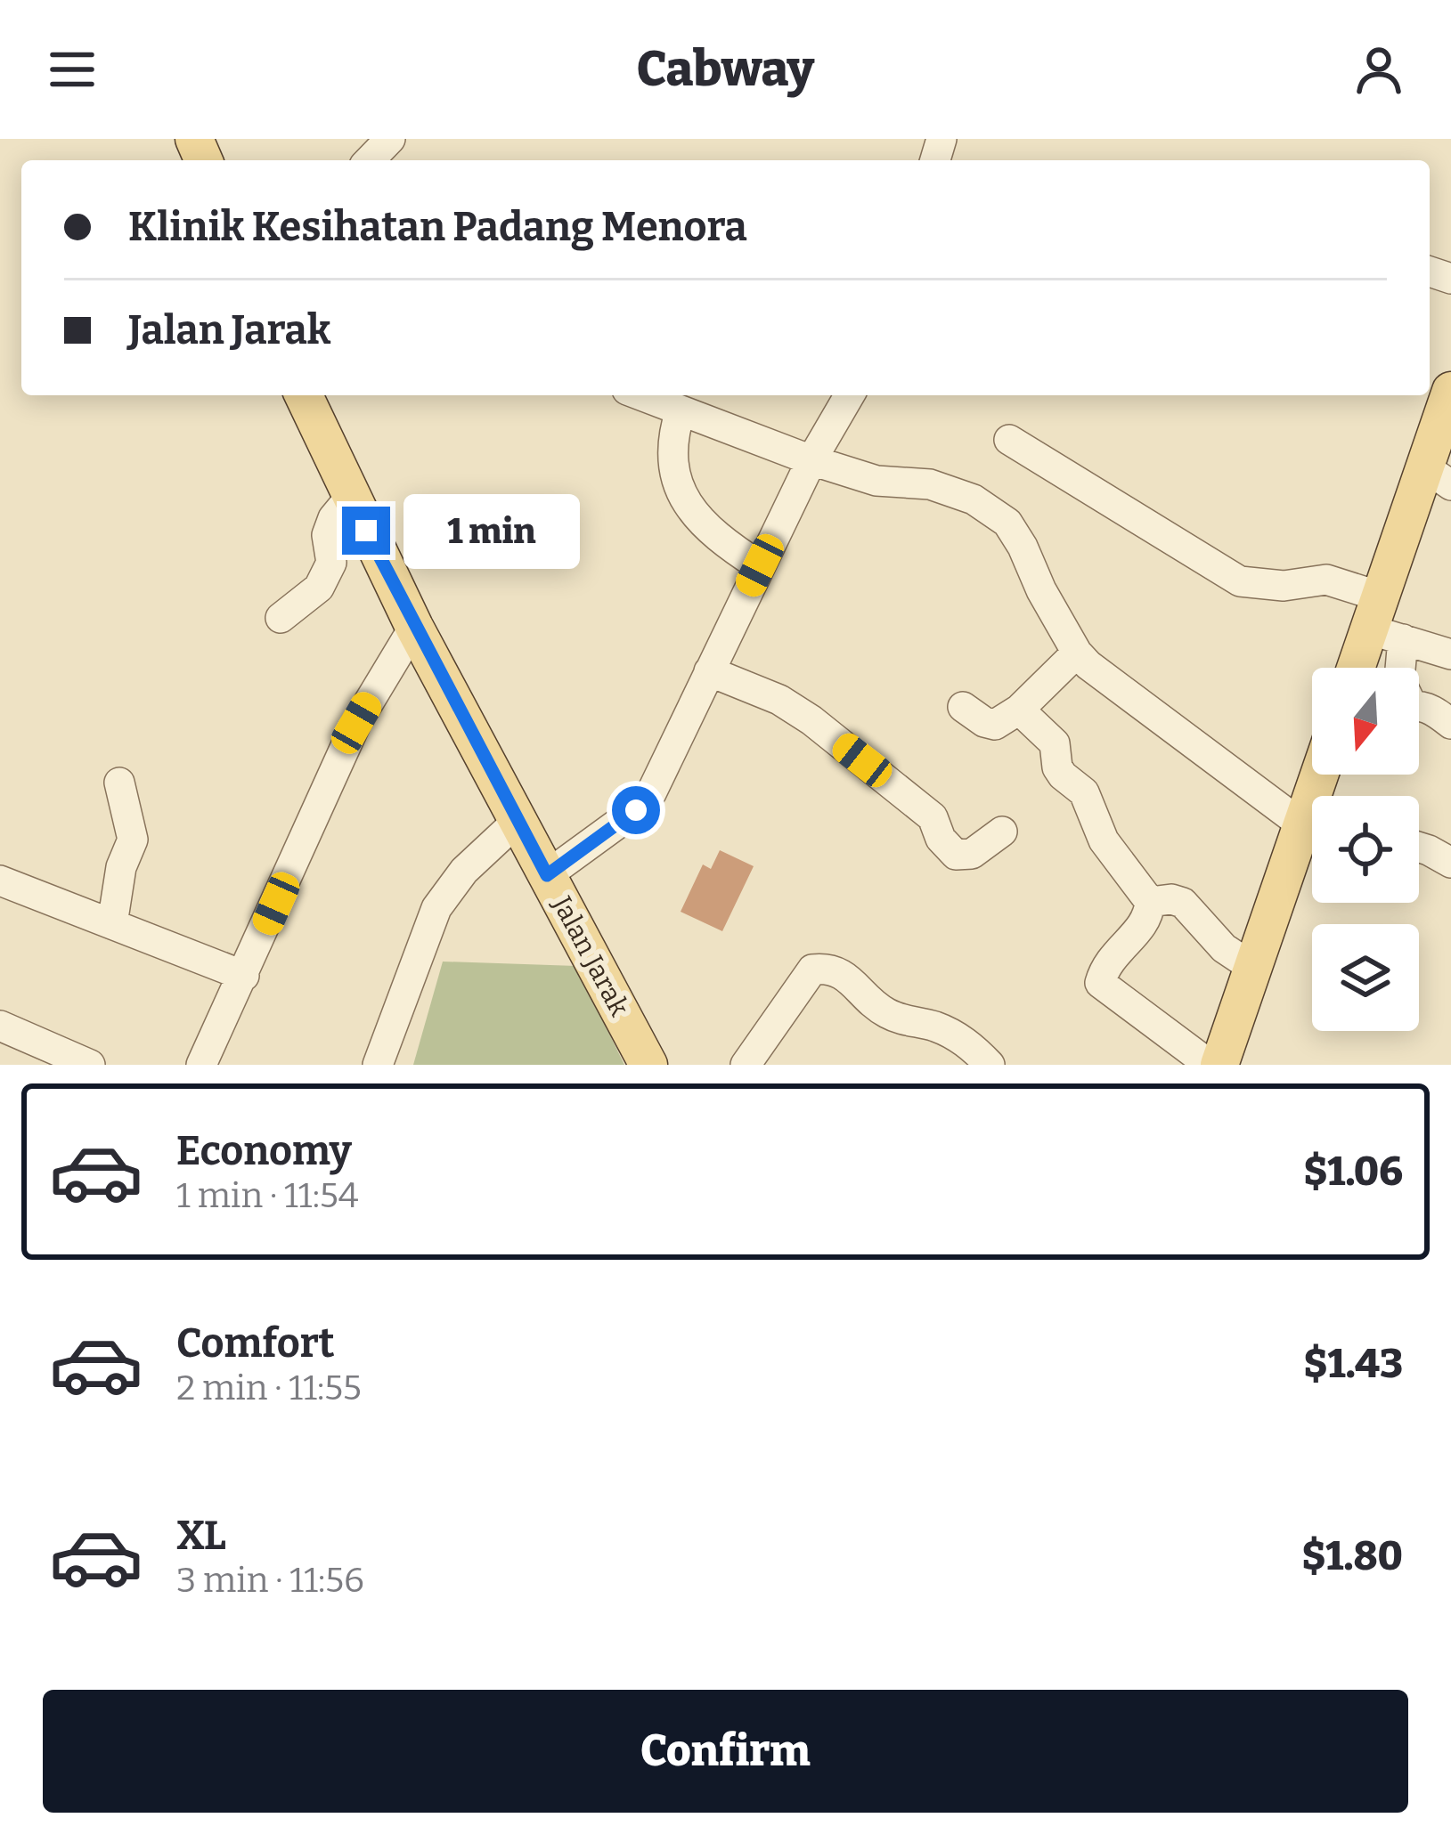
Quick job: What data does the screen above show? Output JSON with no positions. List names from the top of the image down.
{
  "streets": {
    "main road": ["Jalan Jarak"]
  },
  "north": "bottom",
  "page": {
    "header": "Cabway",
    "banner": ["Klinik Kesihatan Padang Menora", "Jalan Jarak"],
    "bubble": "1 min",
    "list": [
      {
        "name": "Economy",
        "note": "1 min · 11:54",
        "value": "$1.06"
      },
      {
        "name": "Comfort",
        "note": "2 min · 11:55",
        "value": "$1.43"
      },
      {
        "name": "XL",
        "note": "3 min · 11:56",
        "value": "$1.80"
      }
    ],
    "buttons": "Confirm"
  }
}
